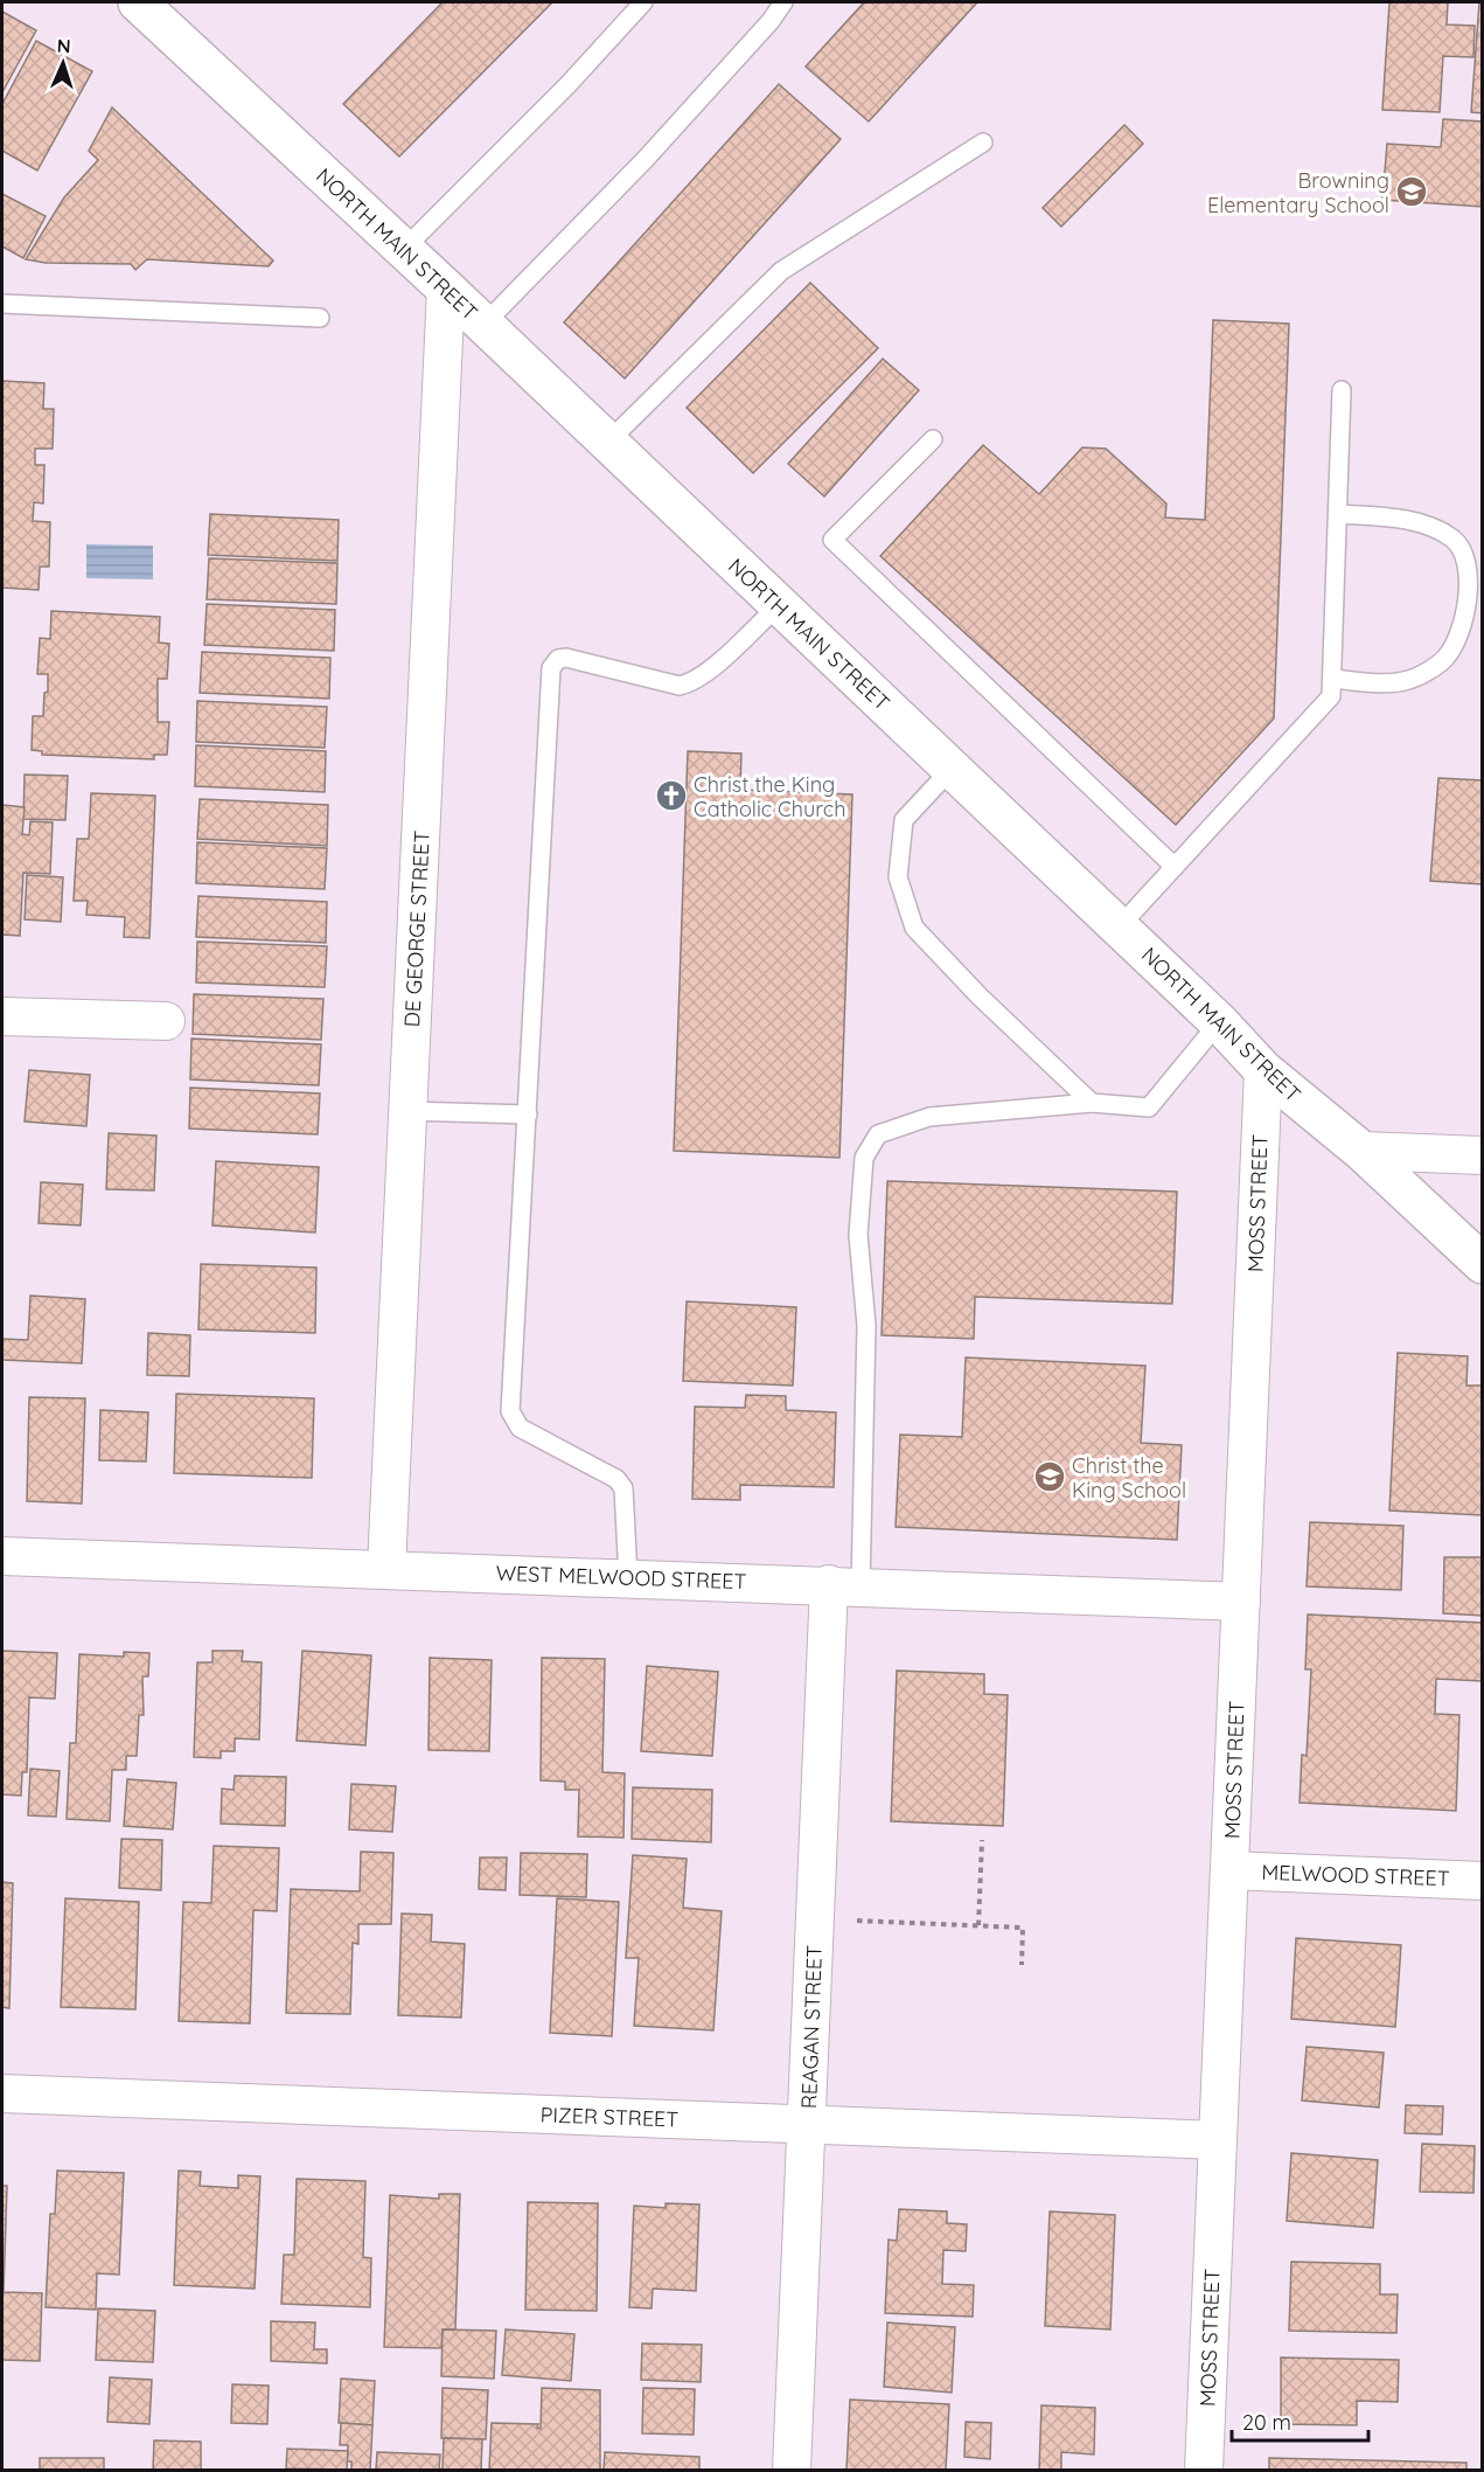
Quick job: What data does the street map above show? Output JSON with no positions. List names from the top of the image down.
{
  "streets": {
    "main road": ["NORTH MAIN STREET"],
    "street": [
      "DE GEORGE STREET",
      "MOSS STREET",
      "WEST MELWOOD STREET",
      "MELWOOD STREET",
      "REAGAN STREET",
      "PIZER STREET"
    ]
  },
  "crossings": [
    ["NORTH MAIN STREET", "DE GEORGE STREET"],
    ["NORTH MAIN STREET", "MOSS STREET"],
    ["DE GEORGE STREET", "WEST MELWOOD STREET"],
    ["MOSS STREET", "WEST MELWOOD STREET"],
    ["MOSS STREET", "MELWOOD STREET"],
    ["MOSS STREET", "PIZER STREET"],
    ["WEST MELWOOD STREET", "REAGAN STREET"],
    ["REAGAN STREET", "PIZER STREET"]
  ],
  "places": {
    "school or university": ["Browning Elementary School", "Christ the King School"],
    "church": ["Christ the King Catholic Church"]
  },
  "scale_bar": "20 m",
  "north": "top"
}
